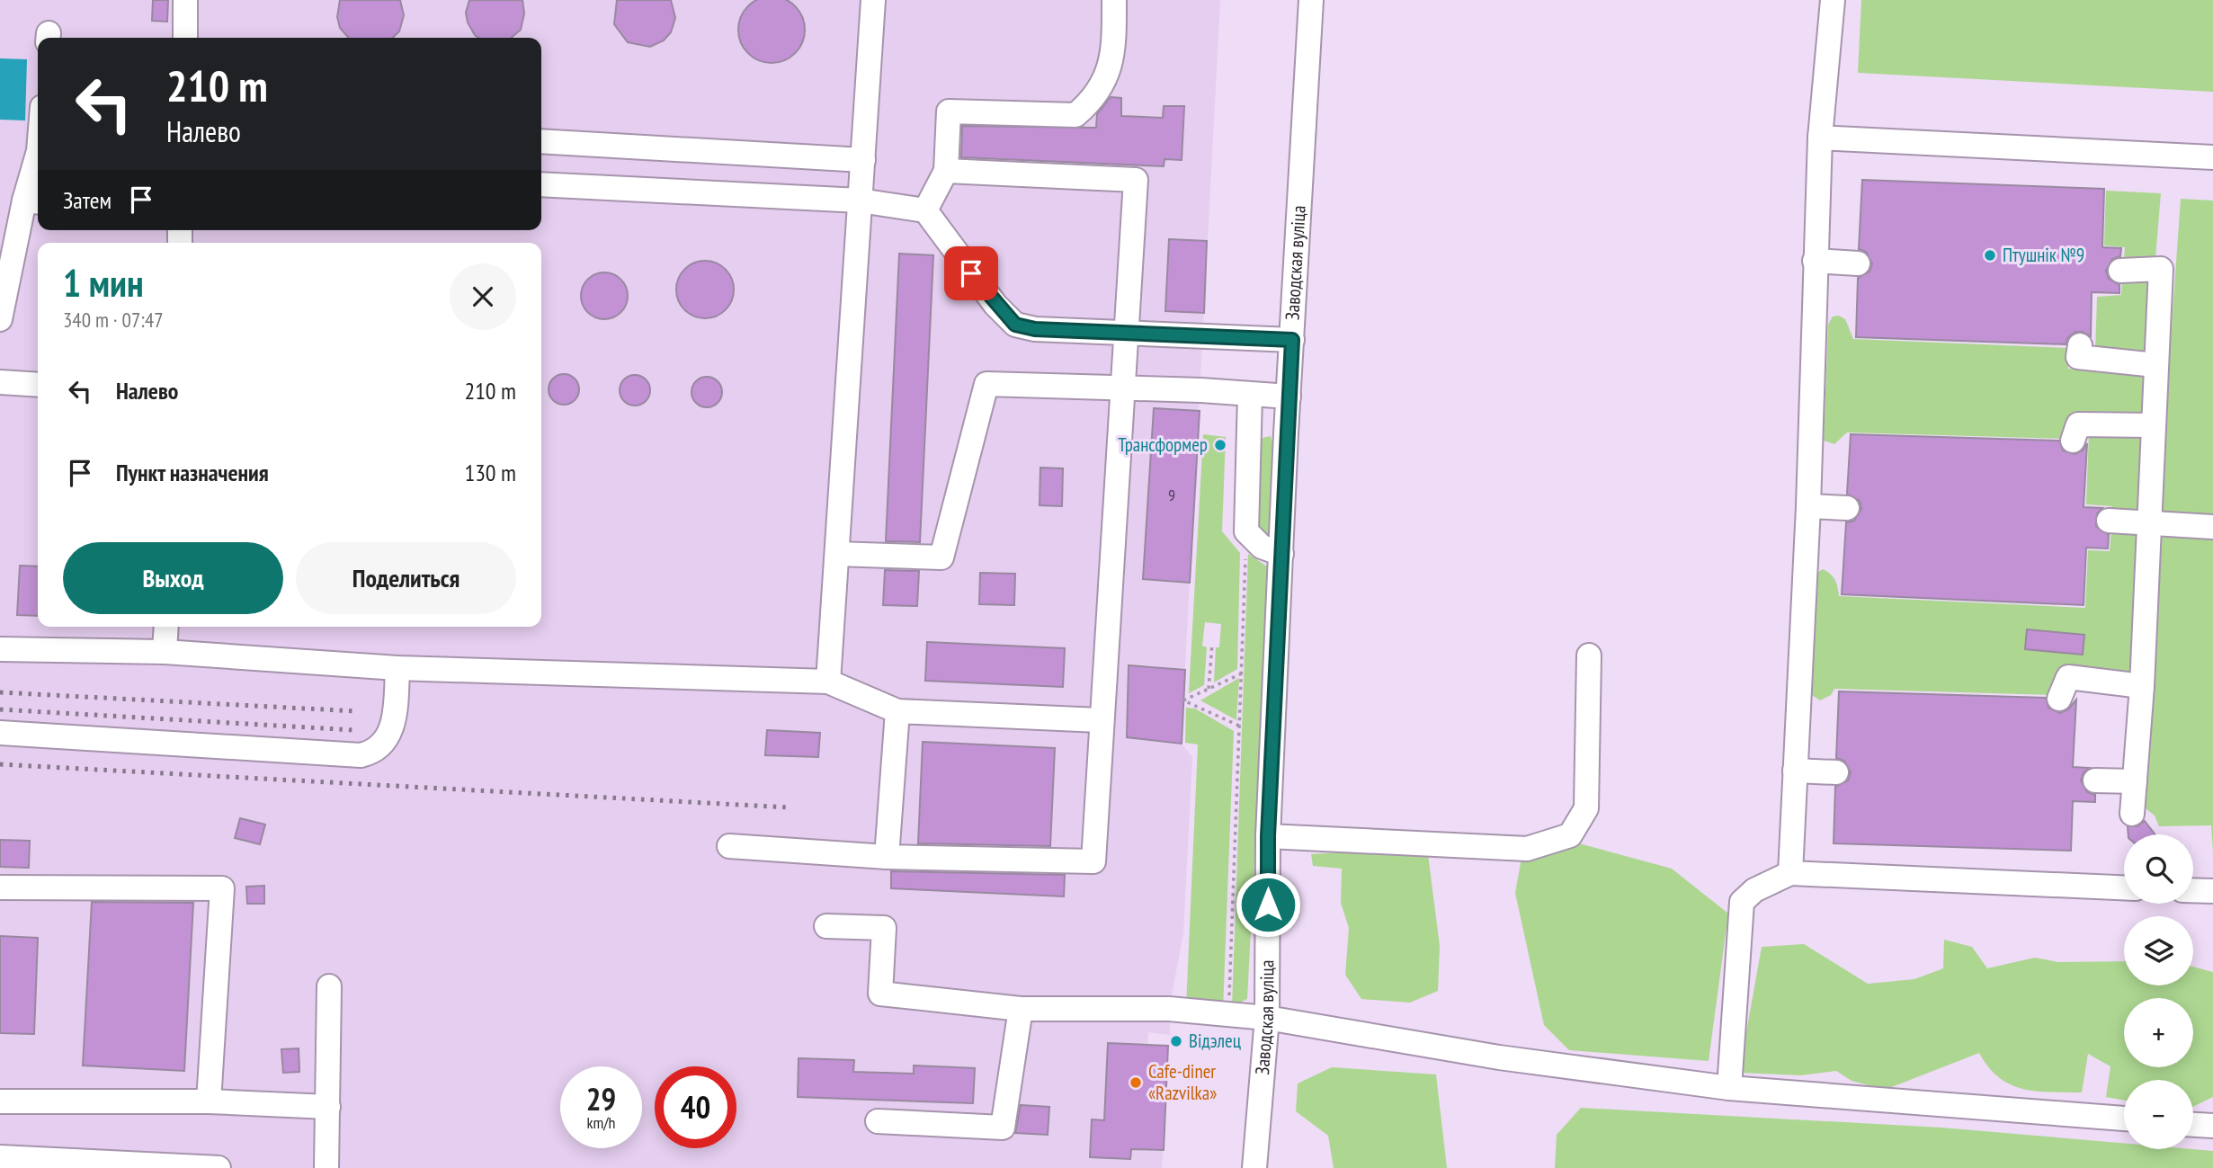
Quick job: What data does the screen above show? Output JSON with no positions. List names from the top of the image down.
{
  "streets": {
    "street": ["Заводская вуліца"]
  },
  "places": [
    "Птушнік №9",
    "Трансформер",
    "Відэлец",
    "Cafe-diner «Razvilka»"
  ],
  "house_numbers": ["9"],
  "page": {
    "turn": ["210 m", "Налево"],
    "then": "Затем",
    "heading": ["1 мин", "340 m · 07:47"],
    "list": [
      {
        "name": "Налево",
        "value": "210 m"
      },
      {
        "name": "Пункт назначения",
        "value": "130 m"
      }
    ],
    "buttons": ["Выход", "Поделиться"],
    "map_buttons": ["+", "−"],
    "speed": "29 km/h",
    "limit": "40"
  }
}
